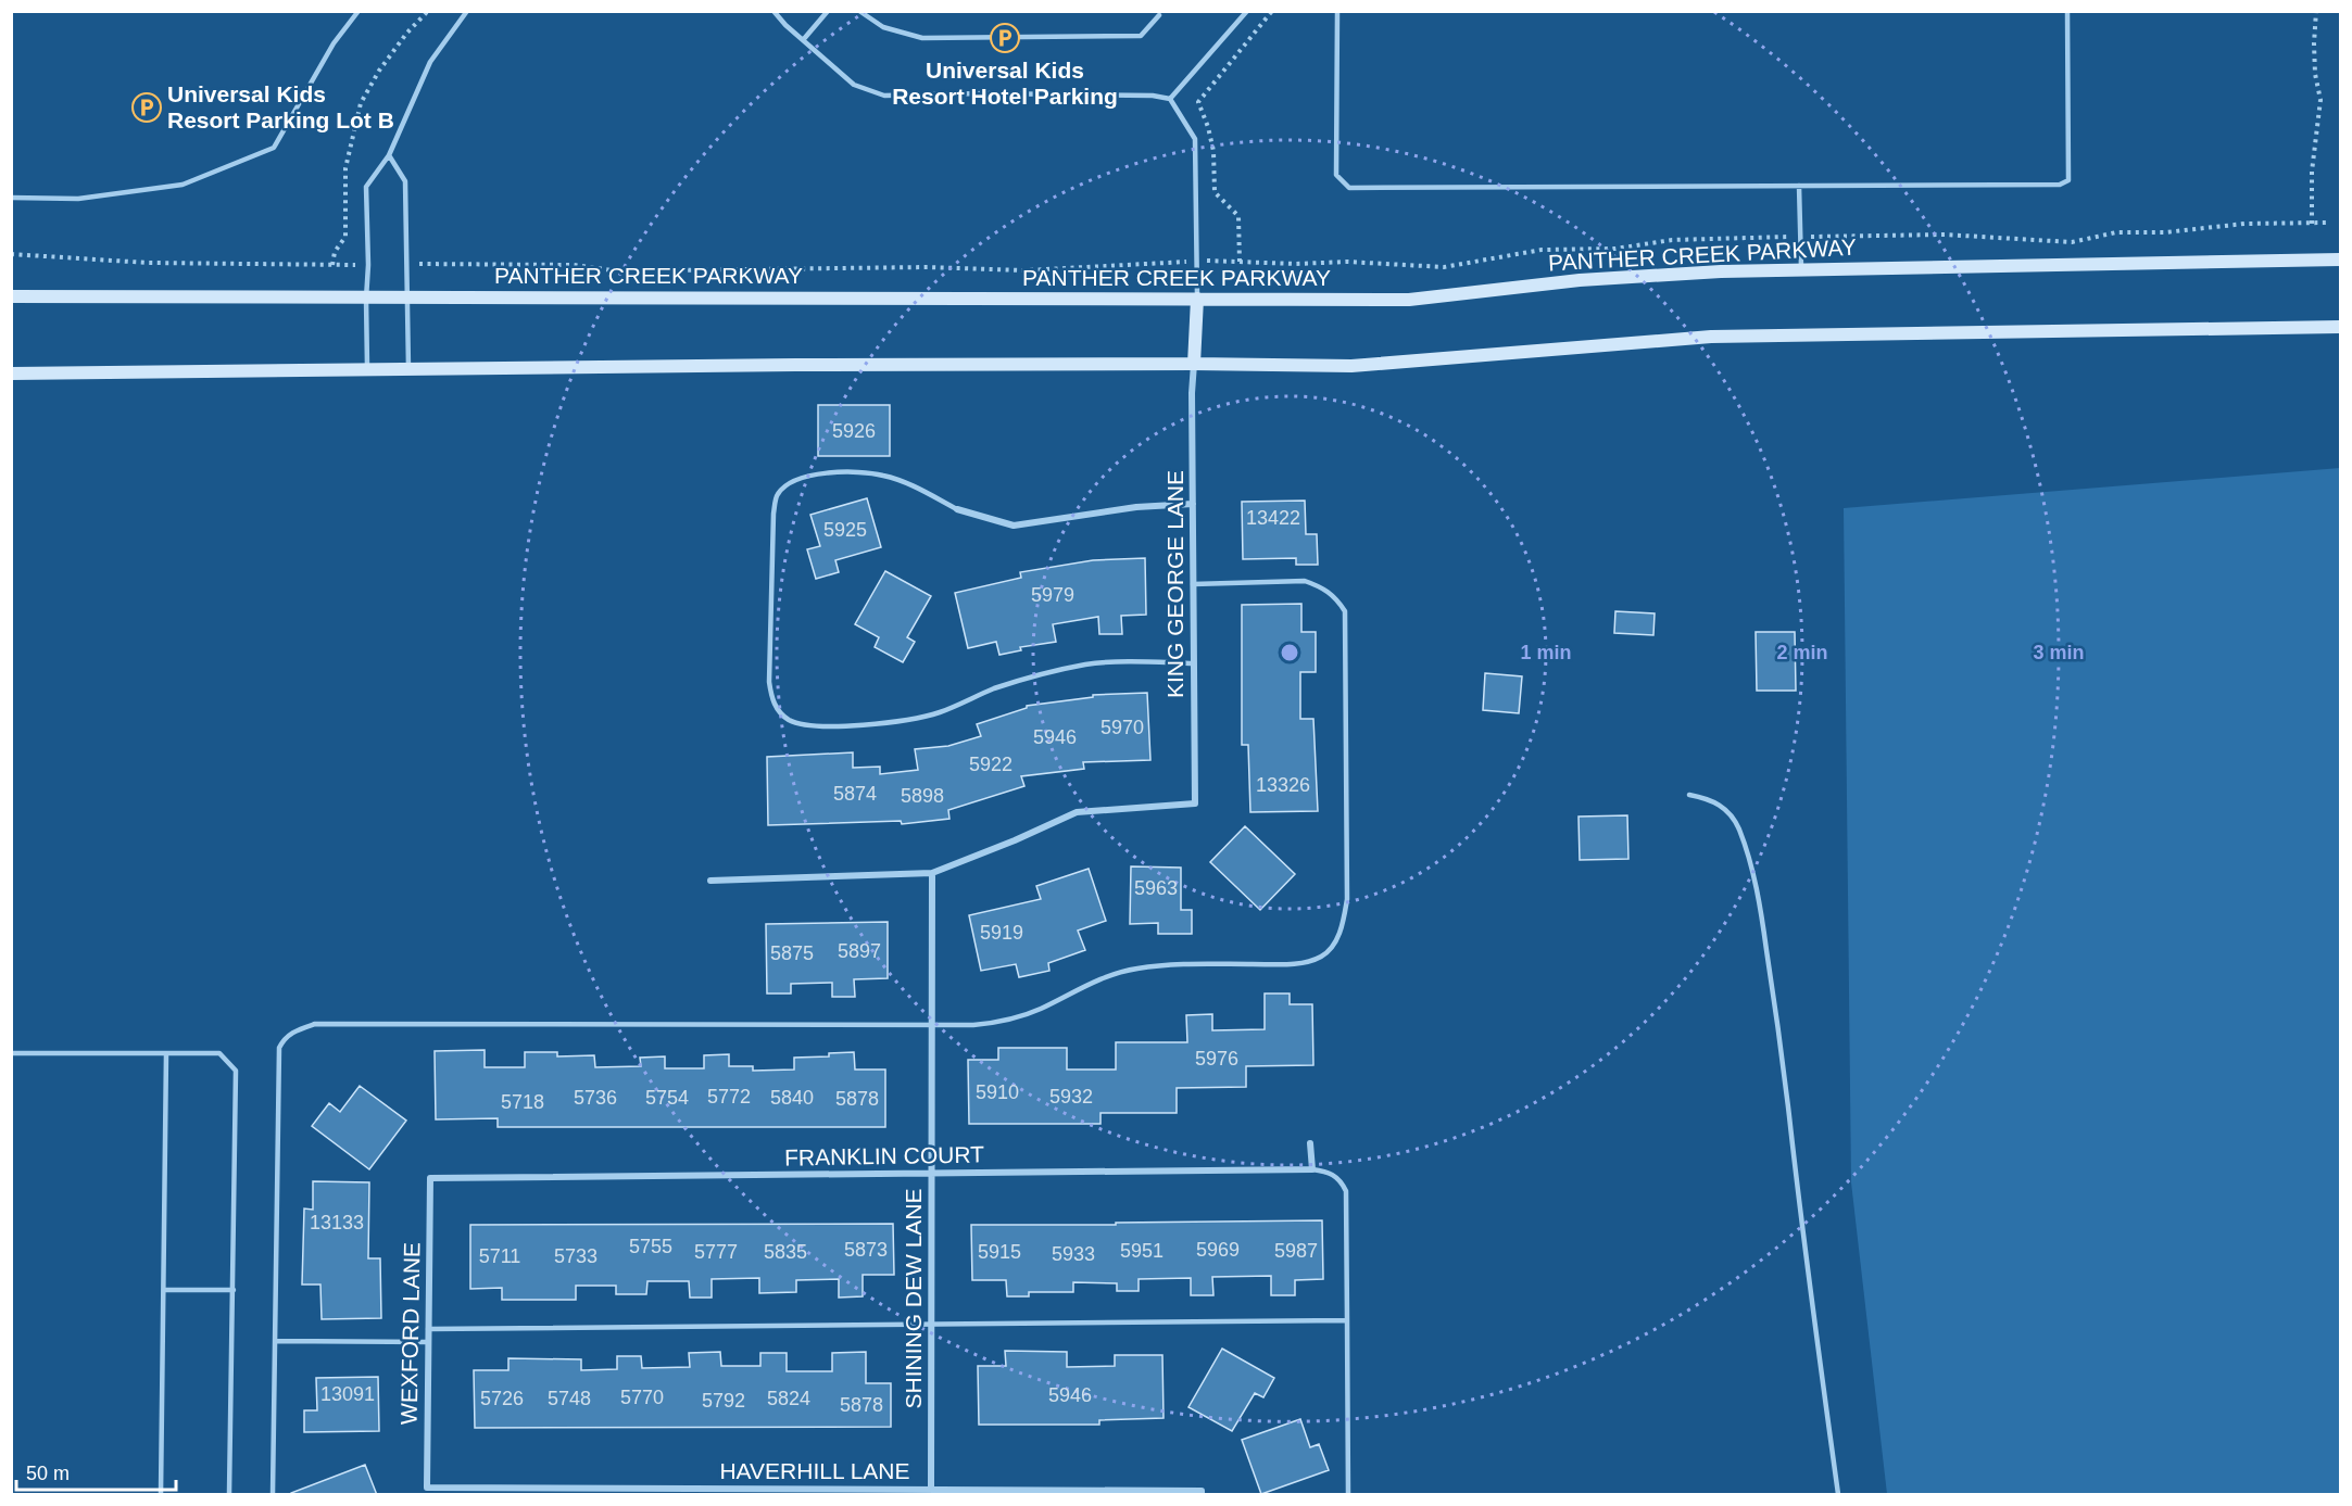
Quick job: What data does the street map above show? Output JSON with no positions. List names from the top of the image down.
{
  "streets": {
    "main road": ["PANTHER CREEK PARKWAY"],
    "street": [
      "KING GEORGE LANE",
      "FRANKLIN COURT",
      "SHINING DEW LANE",
      "WEXFORD LANE",
      "HAVERHILL LANE"
    ]
  },
  "crossings": [
    ["KING GEORGE LANE", "SHINING DEW LANE"],
    ["FRANKLIN COURT", "SHINING DEW LANE"],
    ["FRANKLIN COURT", "WEXFORD LANE"],
    ["SHINING DEW LANE", "HAVERHILL LANE"],
    ["WEXFORD LANE", "HAVERHILL LANE"]
  ],
  "places": {
    "parking": ["Universal Kids Resort Hotel Parking", "Universal Kids Resort Parking Lot B"]
  },
  "house_numbers": [
    "5926",
    "13422",
    "5925",
    "5979",
    "5970",
    "5946",
    "5922",
    "13326",
    "5874",
    "5898",
    "5963",
    "5919",
    "5897",
    "5875",
    "5976",
    "5910",
    "5772",
    "5932",
    "5736",
    "5754",
    "5840",
    "5878",
    "5718",
    "13133",
    "5755",
    "5873",
    "5969",
    "5951",
    "5987",
    "5777",
    "5835",
    "5915",
    "5933",
    "5711",
    "5733",
    "13091",
    "5946",
    "5770",
    "5726",
    "5748",
    "5824",
    "5792",
    "5878"
  ],
  "scale_bar": "50 m",
  "rings": ["1 min", "2 min", "3 min"]
}
